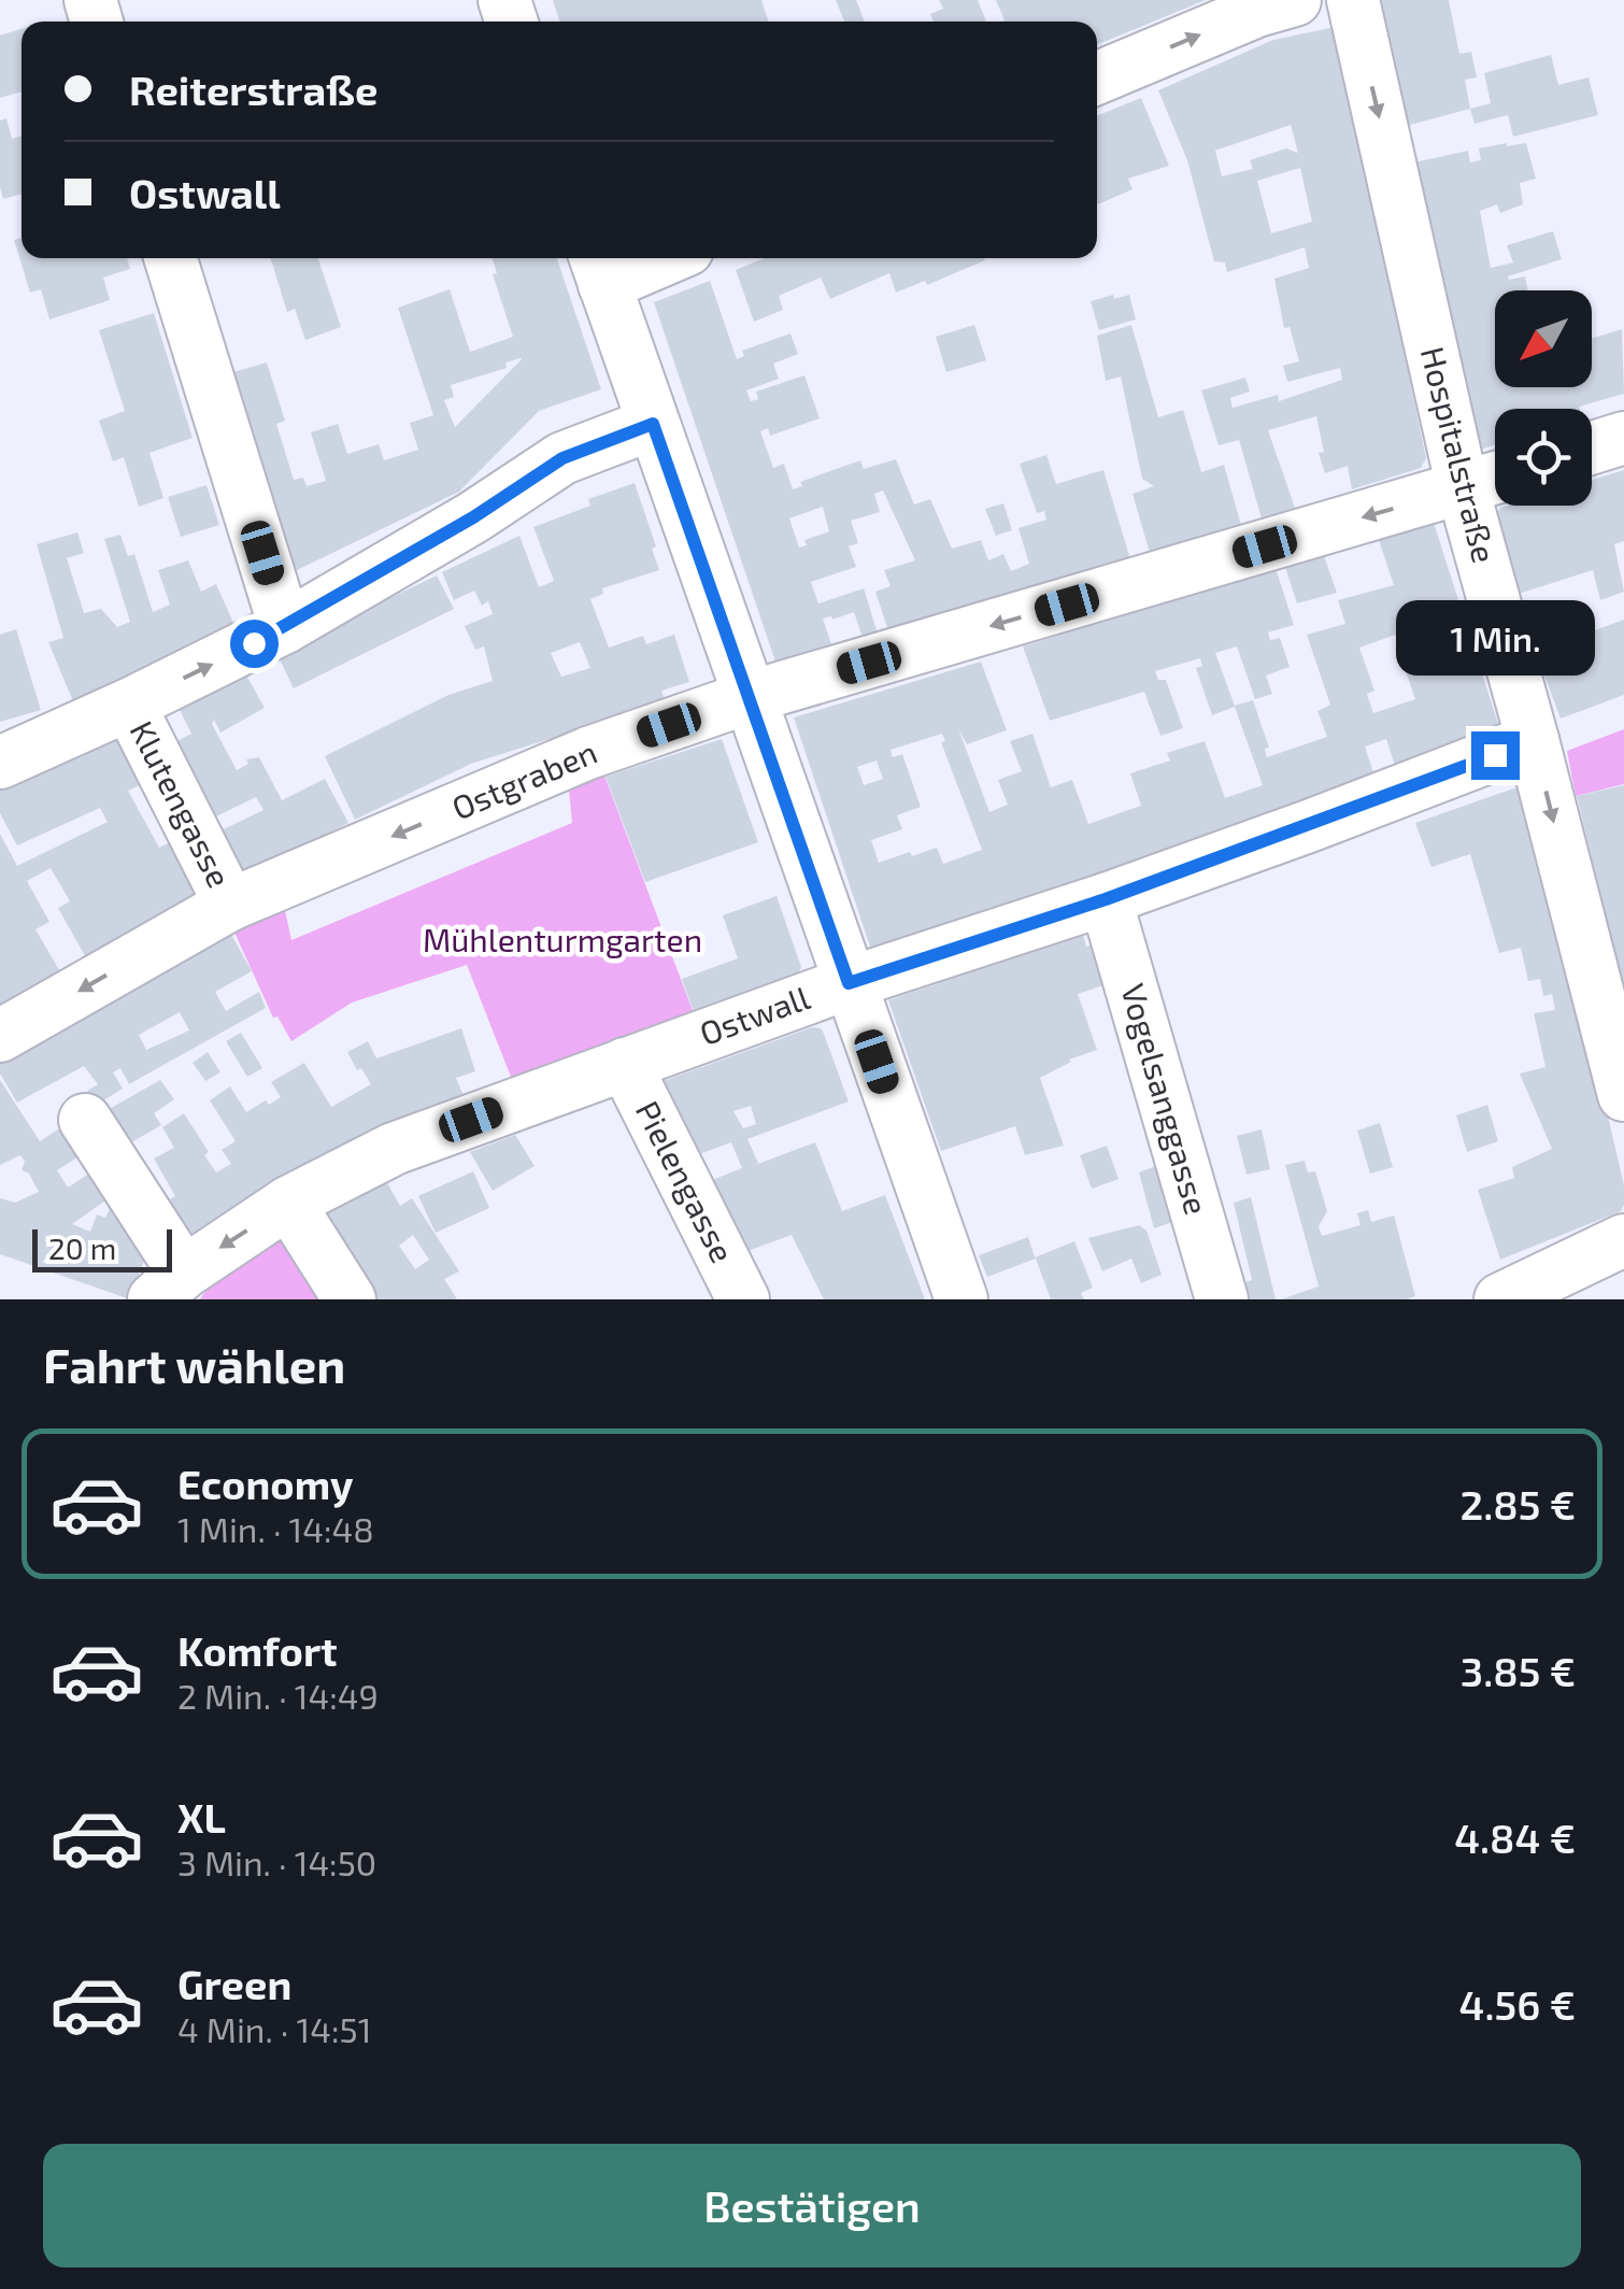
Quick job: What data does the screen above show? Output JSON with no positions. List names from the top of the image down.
{
  "streets": {
    "street": [
      "Hospitalstraße",
      "Ostgraben",
      "Klutengasse",
      "Ostwall",
      "Vogelsanggasse",
      "Pielengasse"
    ]
  },
  "crossings": [
    ["Hospitalstraße", "Ostgraben"],
    ["Hospitalstraße", "Ostwall"],
    ["Ostgraben", "Klutengasse"],
    ["Ostwall", "Vogelsanggasse"],
    ["Ostwall", "Pielengasse"]
  ],
  "one_way": ["Hospitalstraße"],
  "parks": ["Mühlenturmgarten"],
  "scale_bar": "20 m",
  "north": "bottom left",
  "page": {
    "banner": ["Reiterstraße", "Ostwall"],
    "bubble": "1 Min.",
    "scale": "20 m",
    "heading": "Fahrt wählen",
    "list": [
      {
        "name": "Economy",
        "note": "1 Min. · 14:48",
        "value": "2.85 €"
      },
      {
        "name": "Komfort",
        "note": "2 Min. · 14:49",
        "value": "3.85 €"
      },
      {
        "name": "XL",
        "note": "3 Min. · 14:50",
        "value": "4.84 €"
      },
      {
        "name": "Green",
        "note": "4 Min. · 14:51",
        "value": "4.56 €"
      }
    ],
    "buttons": "Bestätigen"
  }
}
